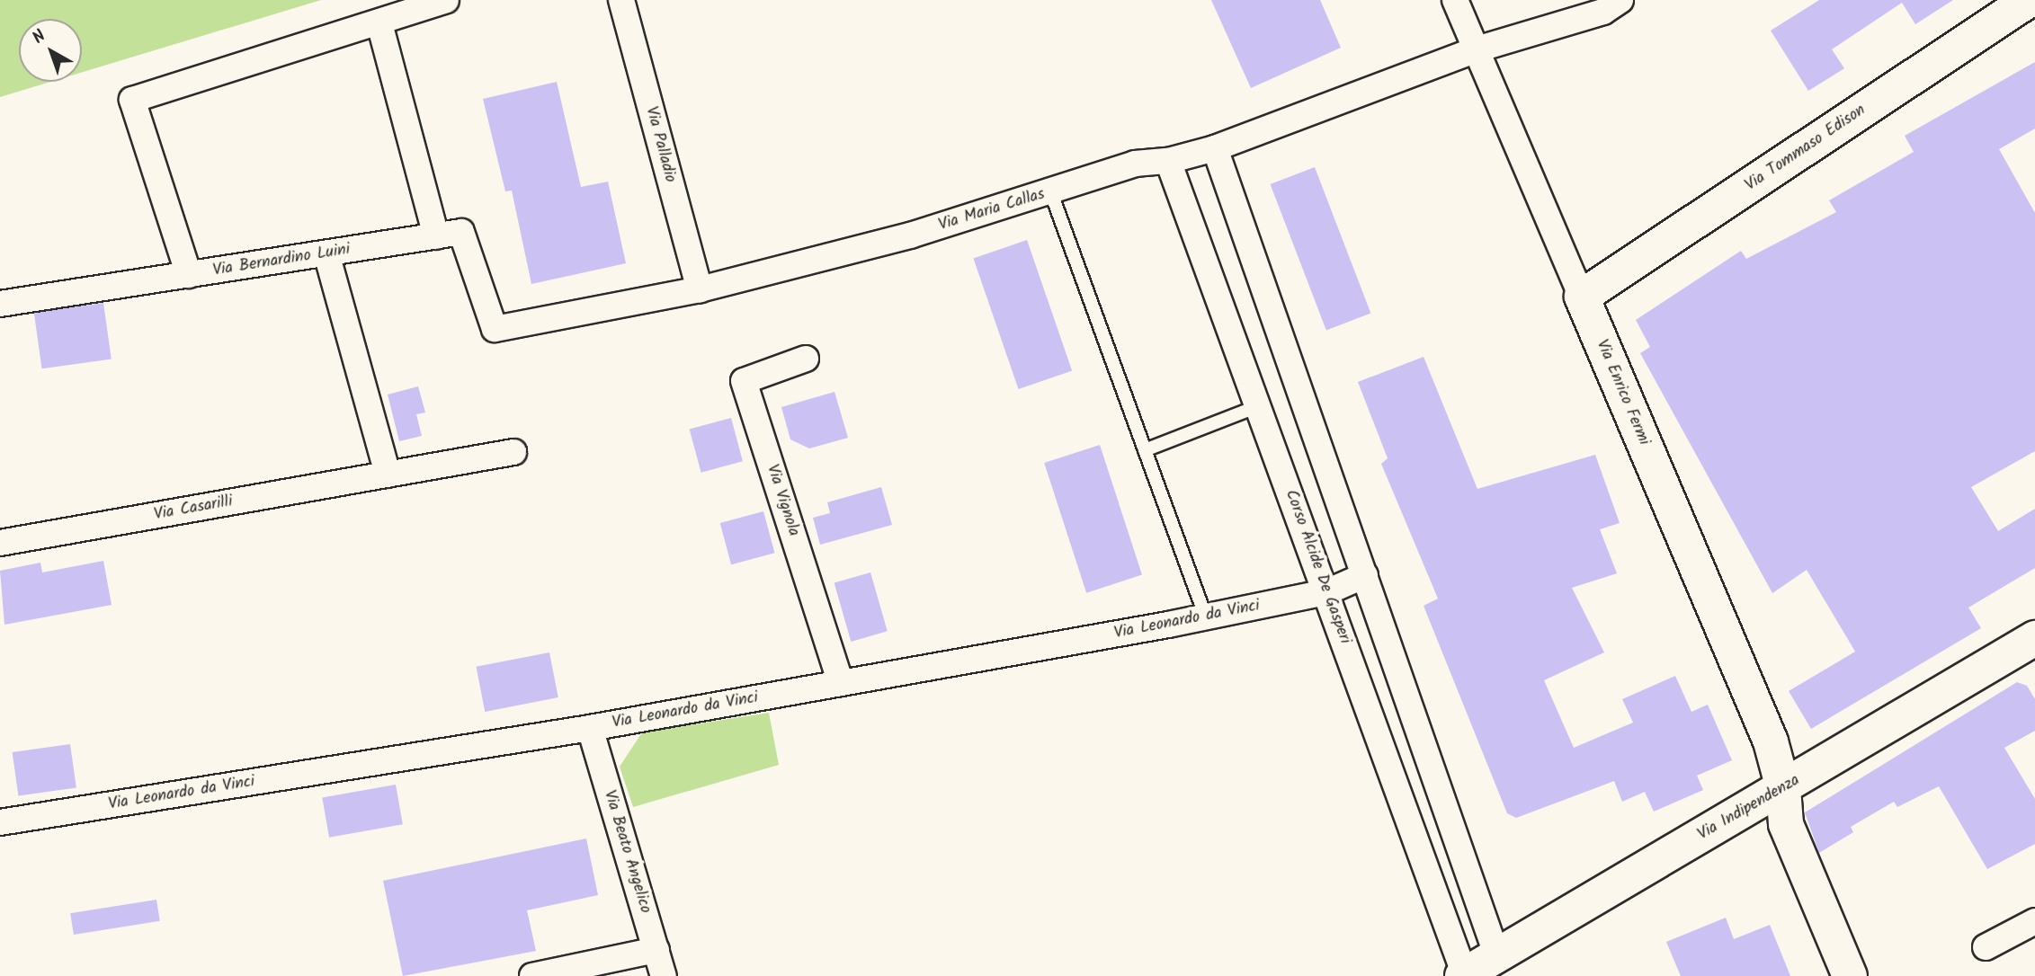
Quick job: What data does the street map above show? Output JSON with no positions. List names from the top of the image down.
{
  "streets": {
    "street": [
      "Via Palladio",
      "Via Tommaso Edison",
      "Via Maria Callas",
      "Via Bernardino Luini",
      "Via Enrico Fermi",
      "Via Vignola",
      "Via Casarilli",
      "Corso Alcide De Gasperi",
      "Via Leonardo da Vinci",
      "Via Indipendenza",
      "Via Beato Angelico"
    ]
  },
  "crossings": [
    ["Via Palladio", "Via Maria Callas"],
    ["Via Tommaso Edison", "Via Enrico Fermi"],
    ["Via Maria Callas", "Via Bernardino Luini"],
    ["Via Maria Callas", "Via Enrico Fermi"],
    ["Via Maria Callas", "Corso Alcide De Gasperi"],
    ["Via Enrico Fermi", "Via Indipendenza"],
    ["Via Vignola", "Via Leonardo da Vinci"],
    ["Corso Alcide De Gasperi", "Via Leonardo da Vinci"],
    ["Corso Alcide De Gasperi", "Via Indipendenza"],
    ["Via Leonardo da Vinci", "Via Beato Angelico"]
  ],
  "north": "top left"
}
